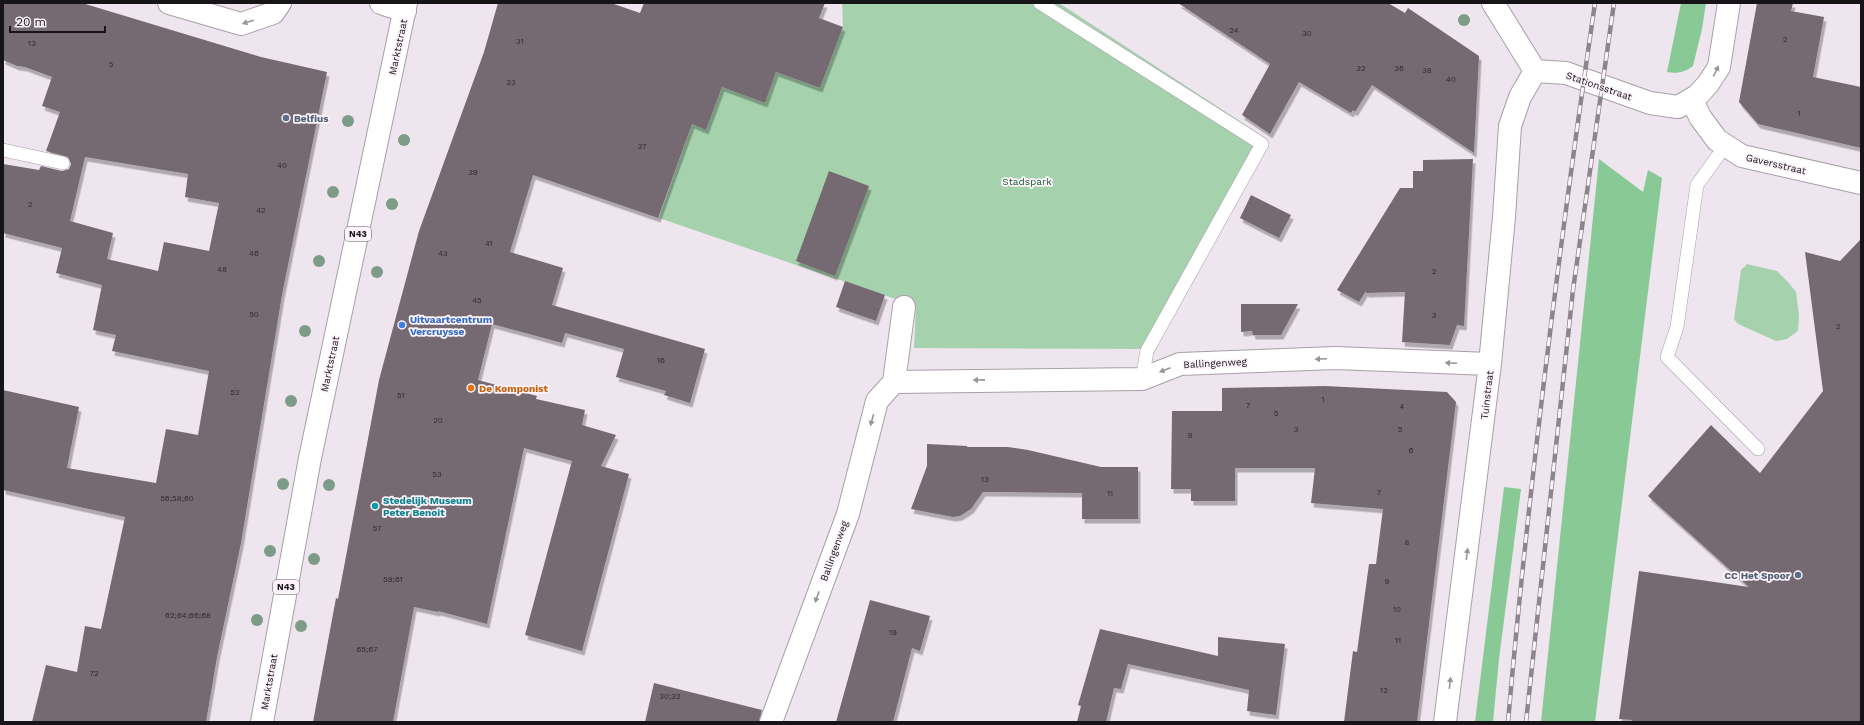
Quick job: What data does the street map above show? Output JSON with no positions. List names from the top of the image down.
{
  "streets": {
    "street": [
      "Marktstraat",
      "Stationsstraat",
      "Gaversstraat",
      "N43",
      "Ballingenweg",
      "Tuinstraat"
    ]
  },
  "crossings": [
    ["Stationsstraat", "Gaversstraat"],
    ["Stationsstraat", "Tuinstraat"],
    ["Ballingenweg", "Tuinstraat"]
  ],
  "one_way": ["Ballingenweg", "Tuinstraat"],
  "parks": ["Stadspark"],
  "places": [
    "Belfius",
    "Uitvaartcentrum Vercruysse",
    "De Komponist",
    "Stedelijk Museum Peter Benoit",
    "CC Het Spoor"
  ],
  "house_numbers": [
    "24",
    "30",
    "2",
    "31",
    "13",
    "5",
    "32",
    "36",
    "38",
    "40",
    "33",
    "1",
    "37",
    "40",
    "39",
    "2",
    "42",
    "41",
    "46",
    "43",
    "48",
    "2",
    "45",
    "50",
    "3",
    "2",
    "16",
    "52",
    "51",
    "1",
    "7",
    "4",
    "5",
    "20",
    "3",
    "5",
    "9",
    "6",
    "53",
    "13",
    "7",
    "11",
    "56;58;60",
    "57",
    "8",
    "59;61",
    "9",
    "10",
    "62;64;66;68",
    "19",
    "11",
    "65;67",
    "72",
    "12",
    "30;32"
  ],
  "scale_bar": "20 m"
}
